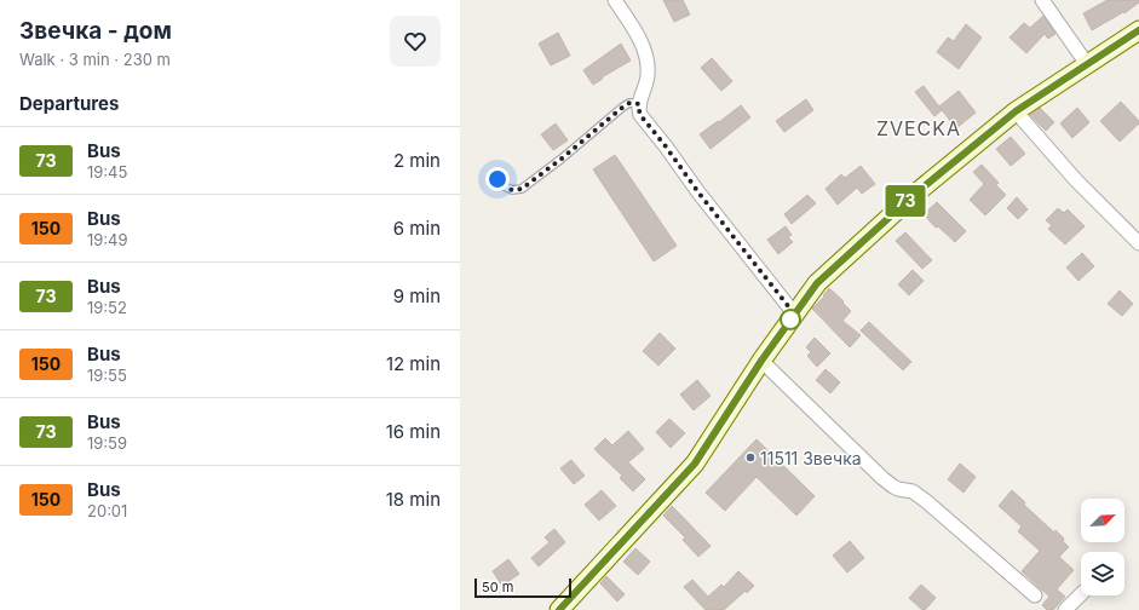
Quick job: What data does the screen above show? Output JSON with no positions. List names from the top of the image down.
{
  "districts": ["ZVECKA"],
  "places": ["11511 Звечка"],
  "lines": ["bus line 73"],
  "scale_bar": "50 m",
  "north": "top right",
  "page": {
    "heading": [
      ["Звечка - дом", "Walk · 3 min · 230 m"],
      "Departures"
    ],
    "on_map": "73",
    "list": [
      {
        "mark": "73",
        "name": "Bus",
        "note": "19:45",
        "value": "2 min"
      },
      {
        "mark": "150",
        "name": "Bus",
        "note": "19:49",
        "value": "6 min"
      },
      {
        "mark": "73",
        "name": "Bus",
        "note": "19:52",
        "value": "9 min"
      },
      {
        "mark": "150",
        "name": "Bus",
        "note": "19:55",
        "value": "12 min"
      },
      {
        "mark": "73",
        "name": "Bus",
        "note": "19:59",
        "value": "16 min"
      },
      {
        "mark": "150",
        "name": "Bus",
        "note": "20:01",
        "value": "18 min"
      }
    ],
    "scale": "50 m"
  }
}
